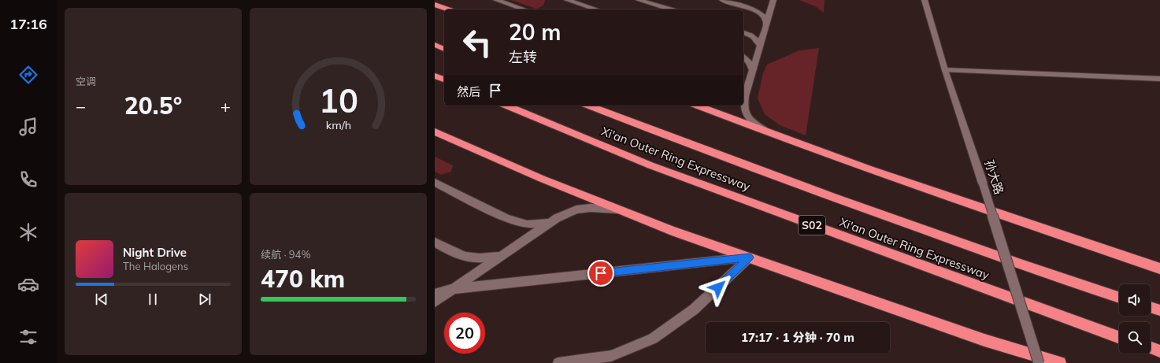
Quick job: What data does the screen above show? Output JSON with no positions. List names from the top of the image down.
{
  "streets": {
    "highway": ["Xi'an Outer Ring Expressway", "S02"],
    "street": ["孙大路"]
  },
  "page": {
    "tabs": "17:16",
    "tile": [
      "空调",
      ["续航 · 94%", "470 km"]
    ],
    "turn": ["20 m", "左转"],
    "then": "然后",
    "heat": ["−", "20.5°", "+"],
    "song": ["Night Drive", "The Halogens"],
    "limit": "20",
    "trip": "17:17 · 1 分钟 · 70 m",
    "gauge": ["10", "km/h"]
  }
}
